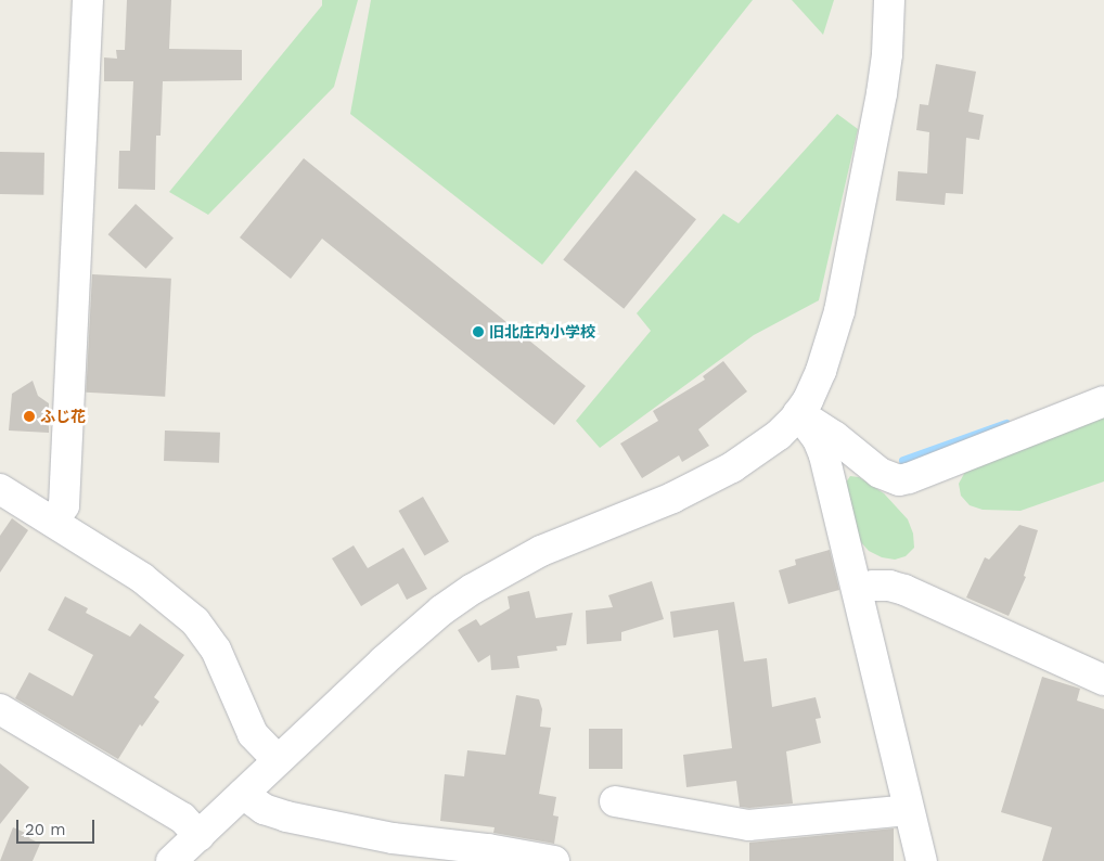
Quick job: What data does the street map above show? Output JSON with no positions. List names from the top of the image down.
{
  "places": ["旧北庄内小学校", "ふじ花"],
  "scale_bar": "20 m"
}
